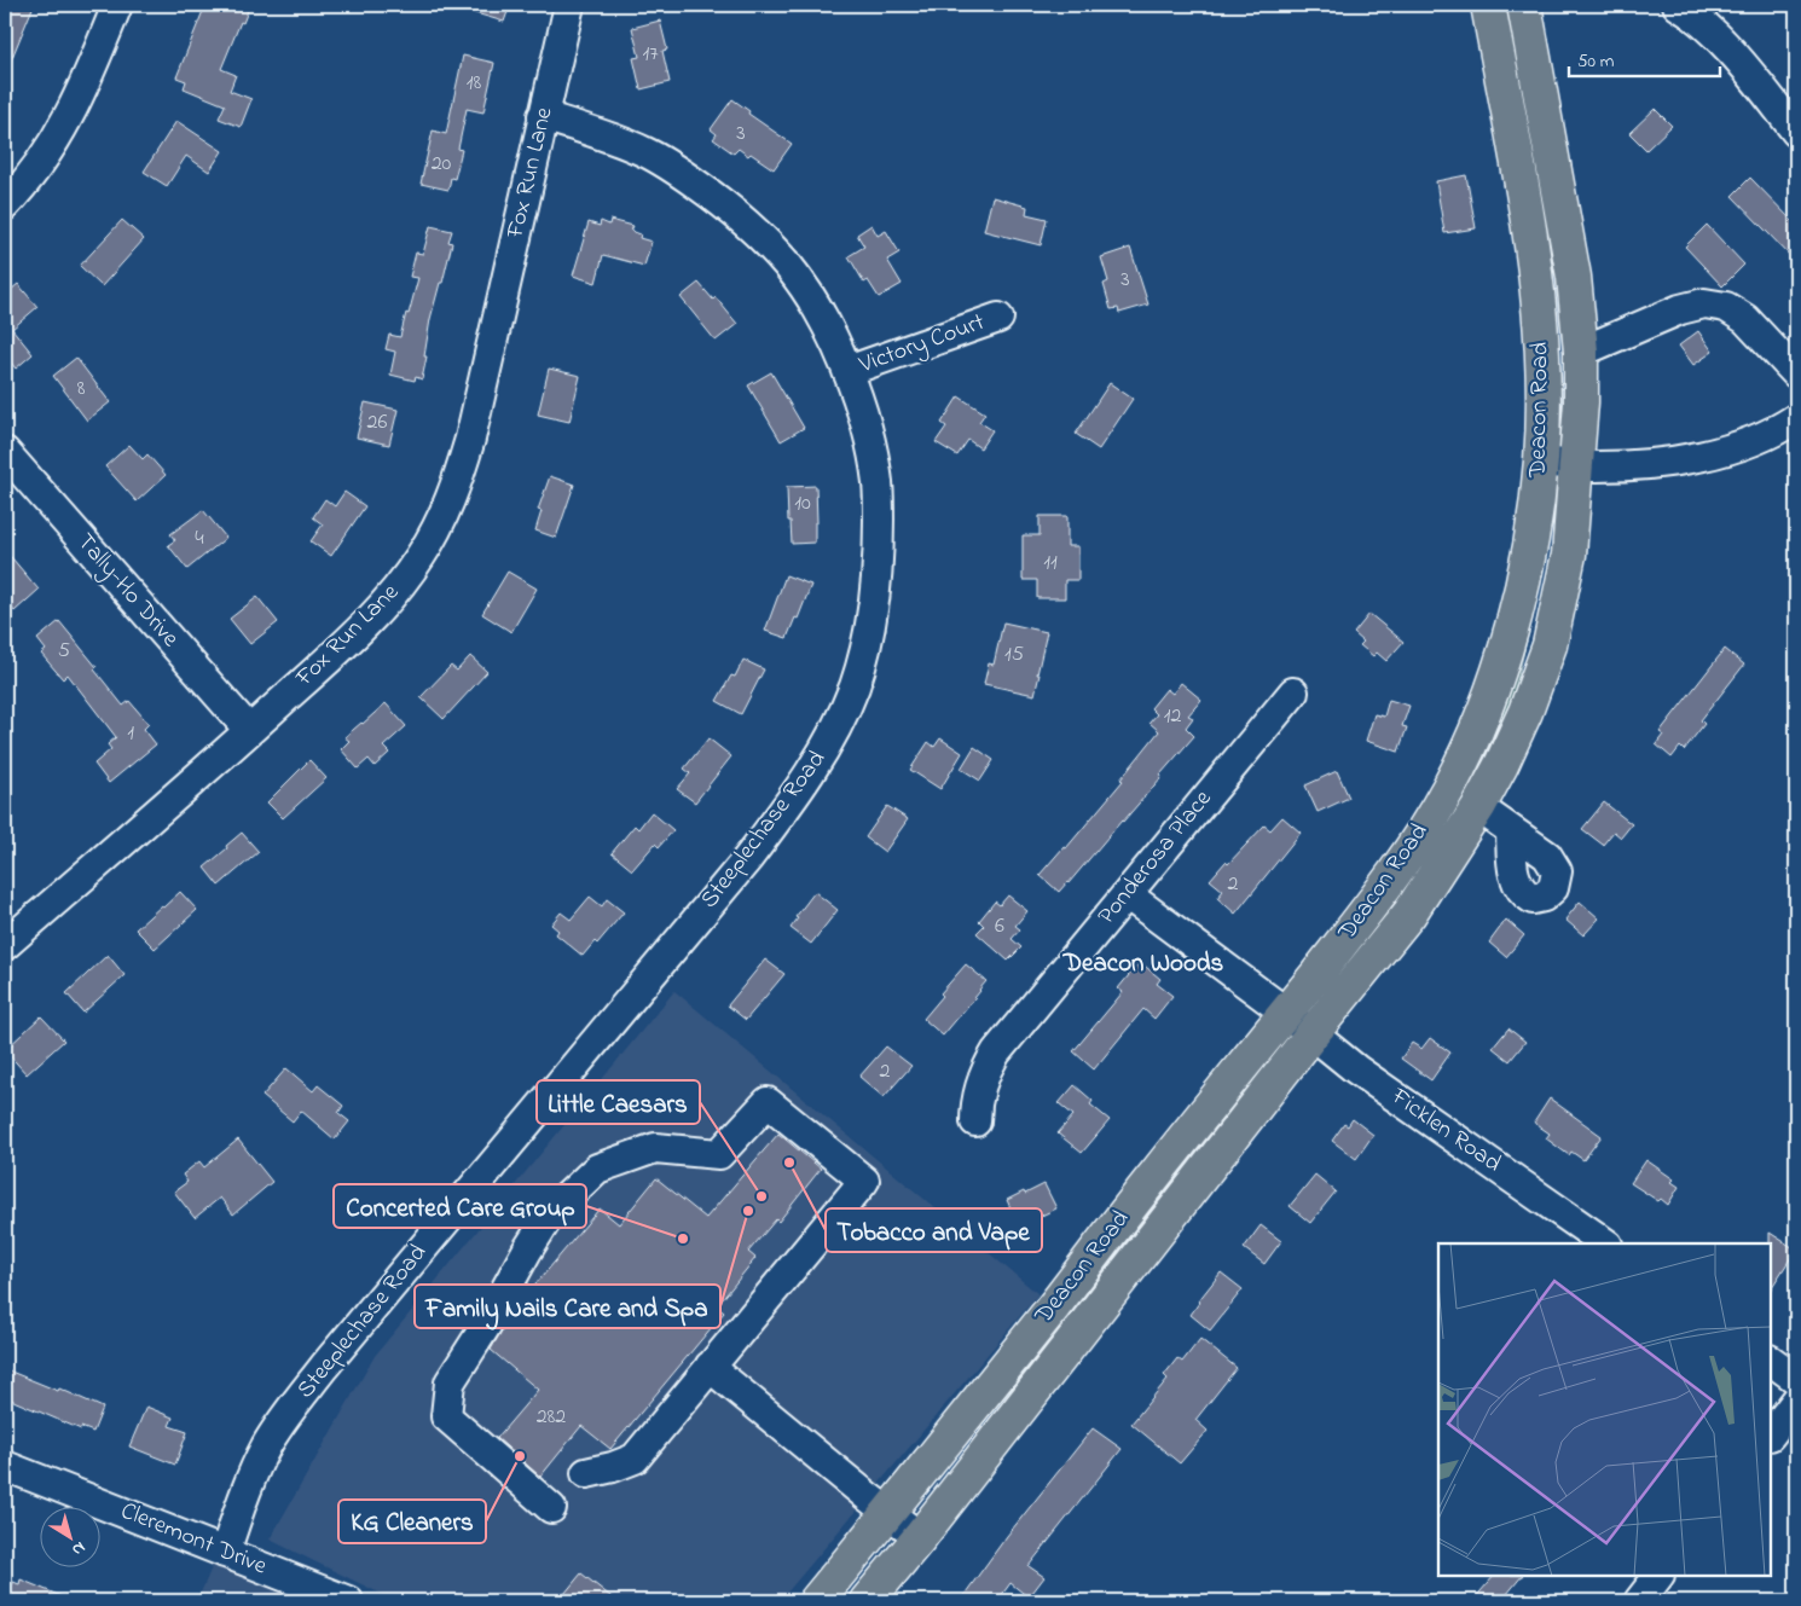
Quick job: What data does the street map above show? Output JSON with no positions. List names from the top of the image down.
{
  "streets": {
    "main road": ["Deacon Road"],
    "street": [
      "Fox Run Lane",
      "Victory Court",
      "Tally-Ho Drive",
      "Steeplechase Road",
      "Ponderosa Place",
      "Ficklen Road",
      "Cleremont Drive"
    ]
  },
  "crossings": [
    ["Fox Run Lane", "Tally-Ho Drive"],
    ["Fox Run Lane", "Steeplechase Road"],
    ["Victory Court", "Steeplechase Road"],
    ["Deacon Road", "Ficklen Road"],
    ["Steeplechase Road", "Cleremont Drive"],
    ["Ponderosa Place", "Ficklen Road"]
  ],
  "districts": ["Deacon Woods"],
  "places": [
    "Tobacco and Vape",
    "Little Caesars",
    "Family Nails Care and Spa",
    "Concerted Care Group",
    "KG Cleaners"
  ],
  "house_numbers": [
    "17",
    "18",
    "3",
    "20",
    "3",
    "8",
    "26",
    "10",
    "4",
    "11",
    "5",
    "15",
    "12",
    "1",
    "2",
    "6",
    "2",
    "282"
  ],
  "scale_bar": "50 m",
  "north": "bottom right"
}
